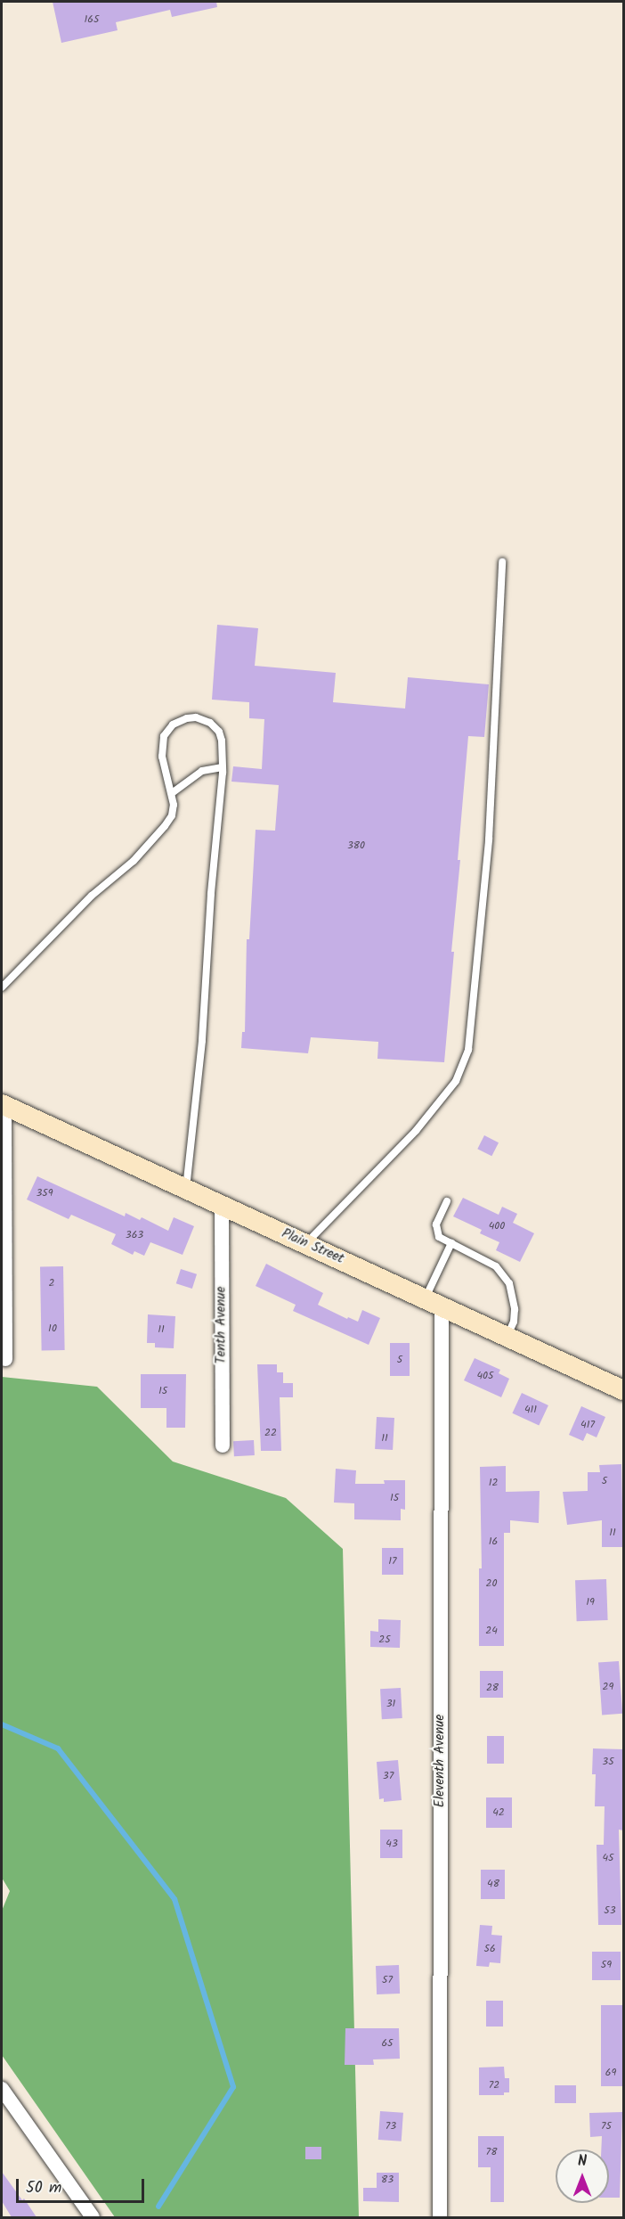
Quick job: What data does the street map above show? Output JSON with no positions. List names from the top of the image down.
{
  "streets": {
    "main road": ["Plain Street"],
    "street": ["Tenth Avenue", "Eleventh Avenue"]
  },
  "crossings": [
    ["Plain Street", "Tenth Avenue"],
    ["Plain Street", "Eleventh Avenue"]
  ],
  "house_numbers": [
    "165",
    "380",
    "359",
    "400",
    "363",
    "2",
    "10",
    "11",
    "5",
    "405",
    "15",
    "411",
    "417",
    "22",
    "11",
    "5",
    "12",
    "15",
    "11",
    "16",
    "17",
    "20",
    "19",
    "24",
    "25",
    "29",
    "28",
    "31",
    "35",
    "37",
    "42",
    "43",
    "45",
    "48",
    "53",
    "56",
    "59",
    "57",
    "65",
    "69",
    "72",
    "73",
    "75",
    "78",
    "83"
  ],
  "scale_bar": "50 m",
  "north": "top"
}
